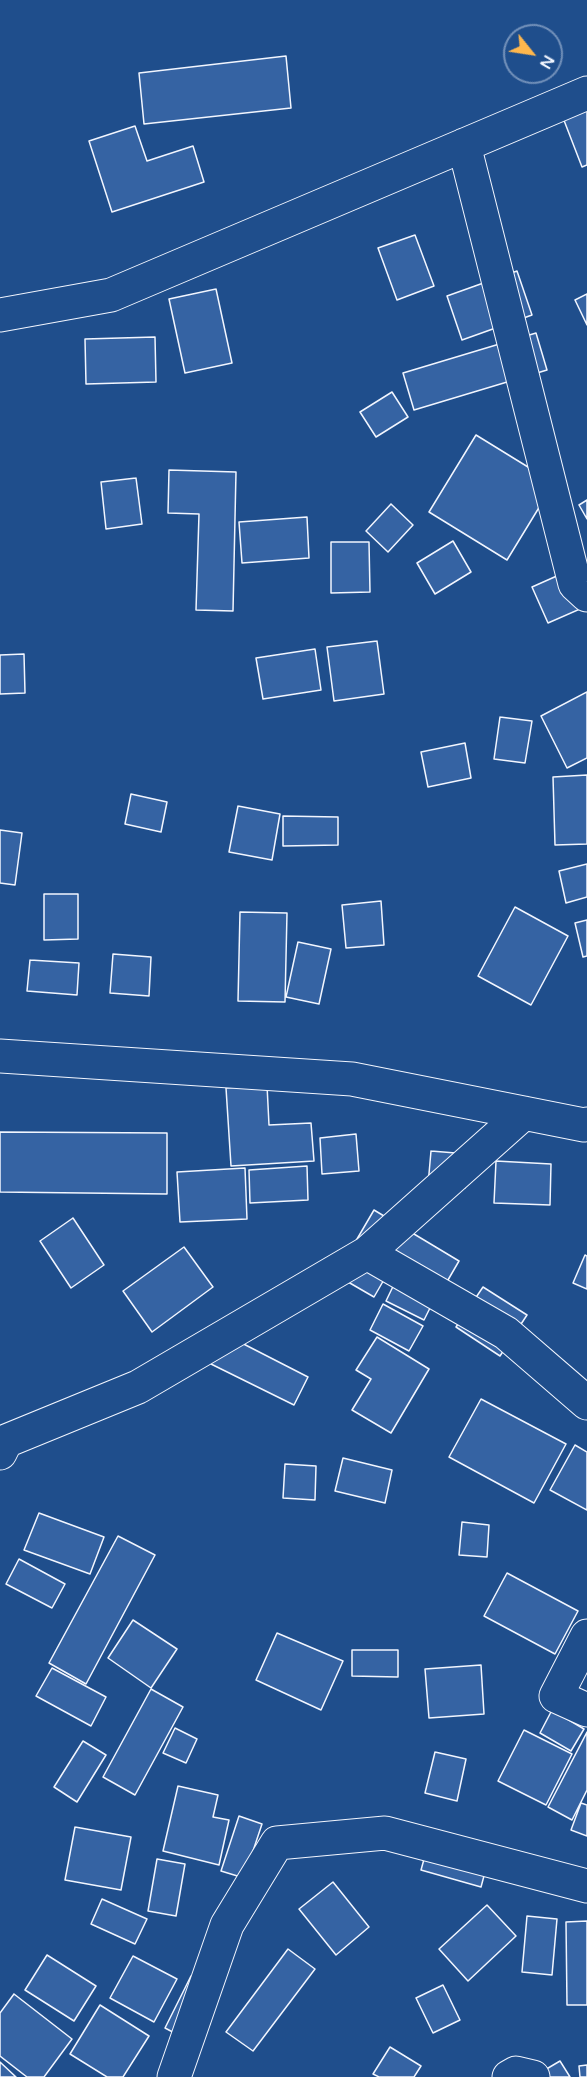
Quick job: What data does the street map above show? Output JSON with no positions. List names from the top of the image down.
{
  "north": "bottom right"
}
